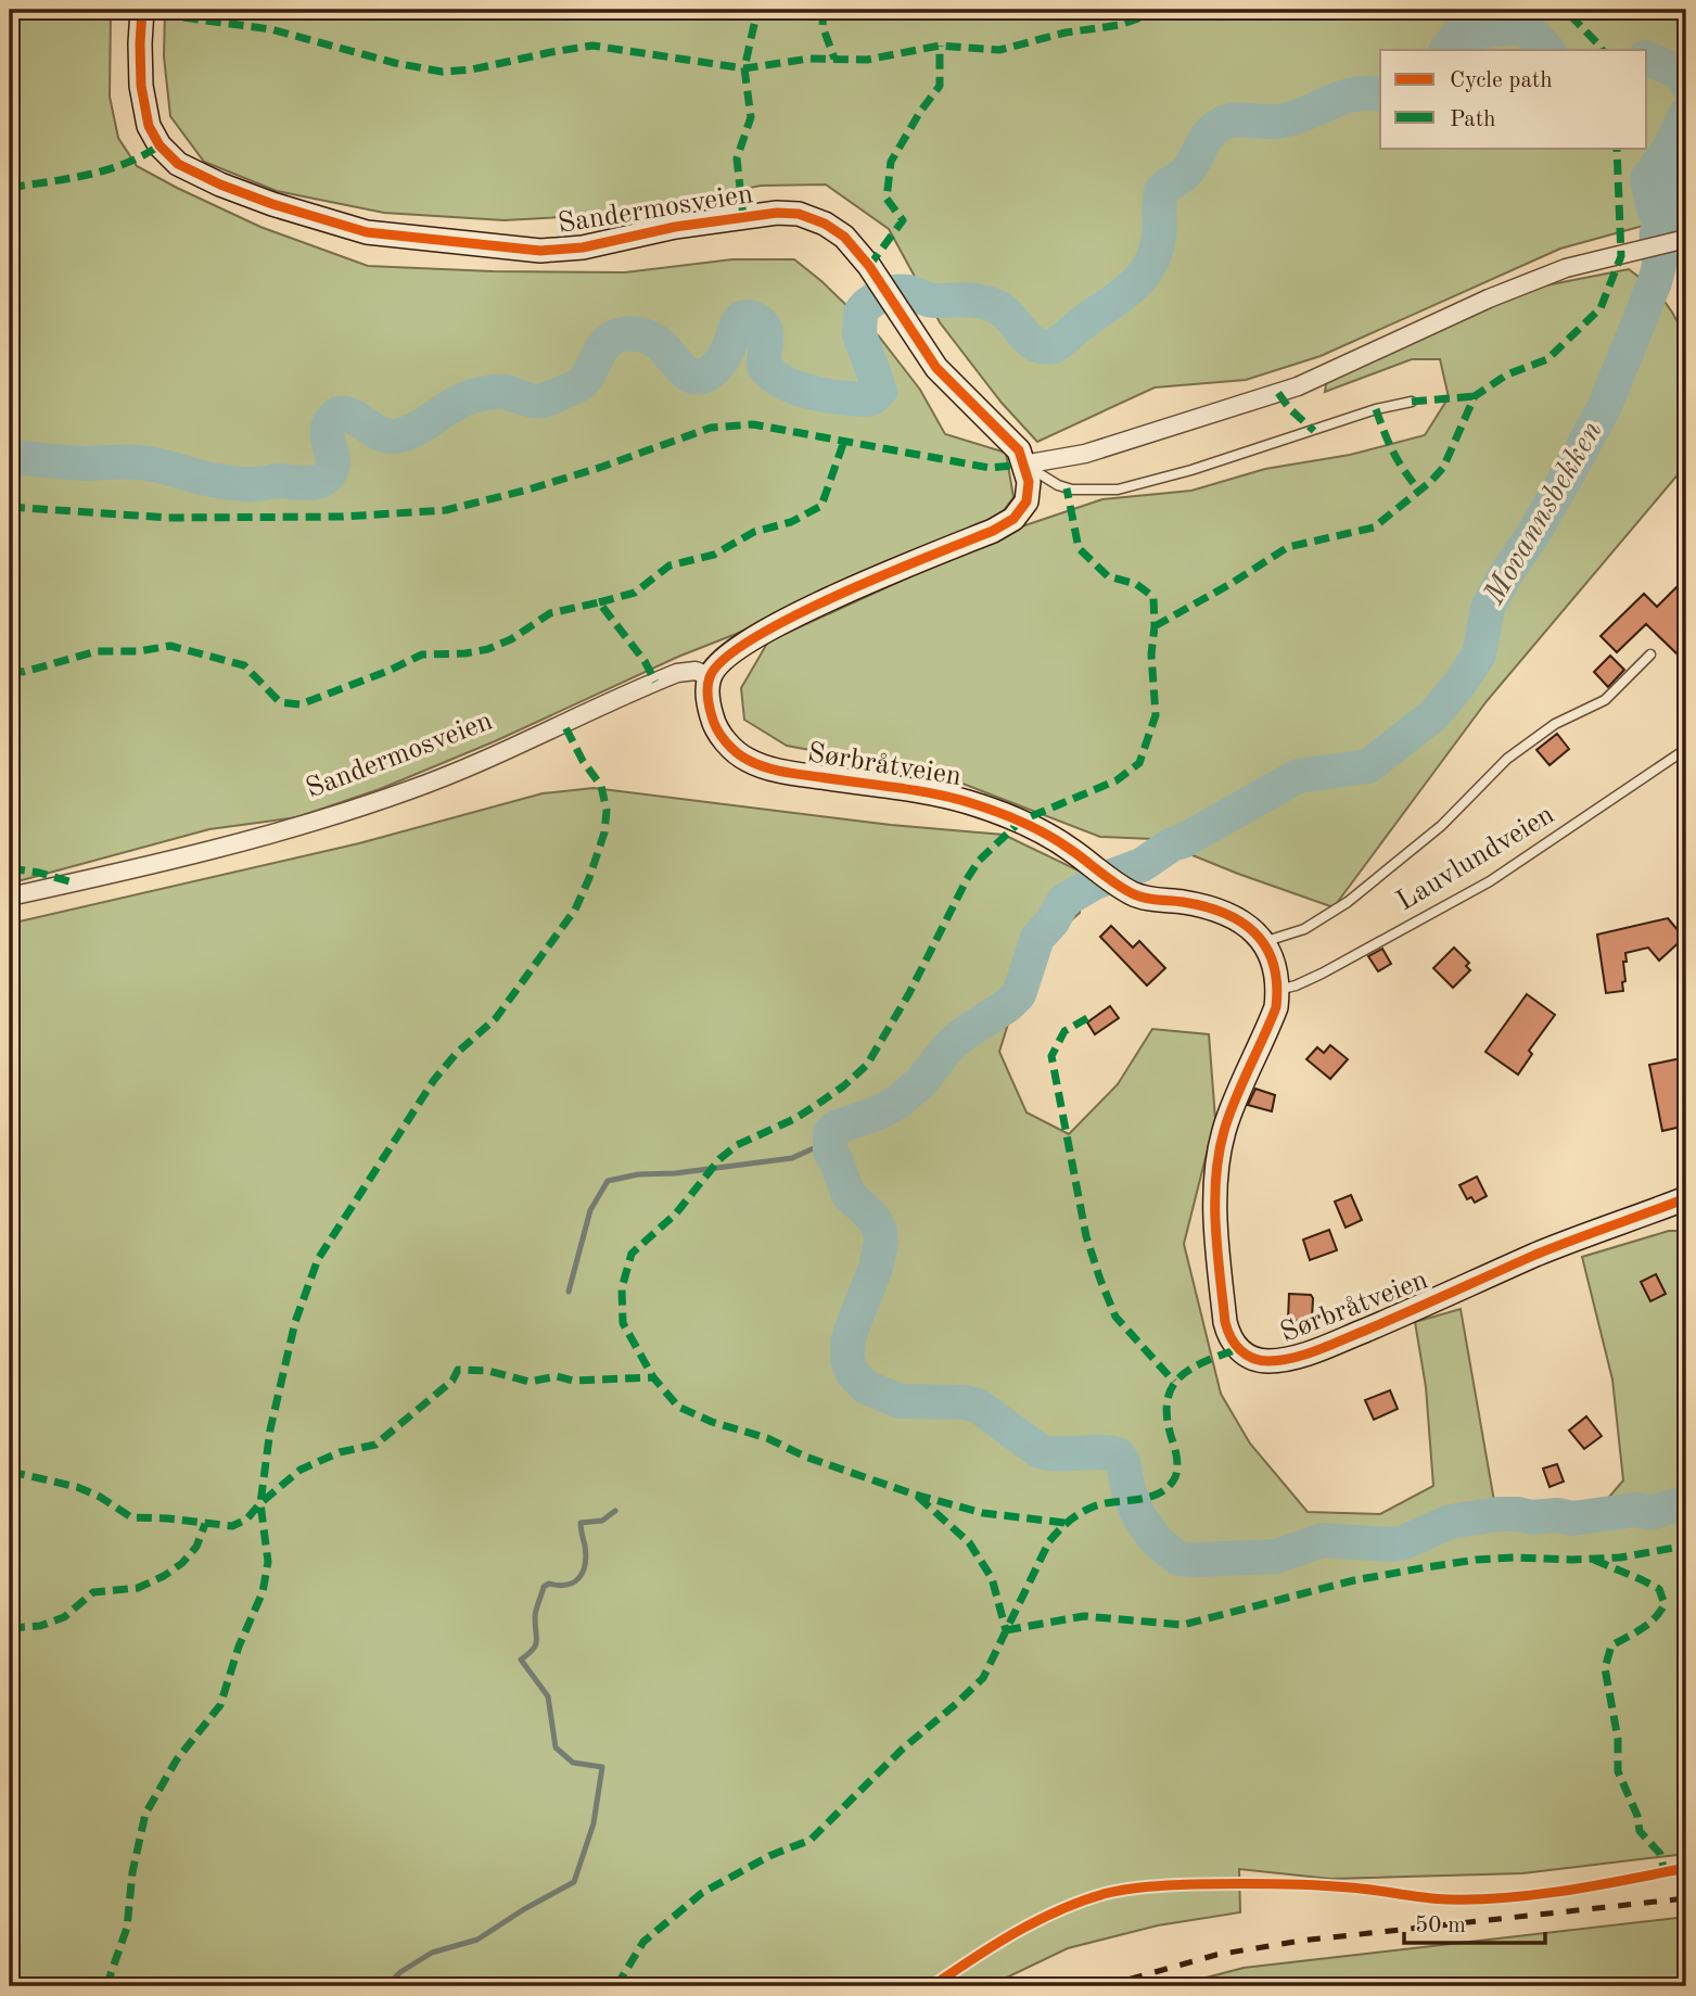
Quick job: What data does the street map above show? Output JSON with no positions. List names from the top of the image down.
{
  "streets": {
    "street": ["Sandermosveien", "Sørbråtveien"],
    "lane": ["Lauvlundveien"]
  },
  "crossings": [
    ["Sandermosveien", "Sørbråtveien"],
    ["Sørbråtveien", "Lauvlundveien"]
  ],
  "water": ["Movannsbekken"],
  "legend": ["Cycle path", "Path"],
  "scale_bar": "50 m"
}
